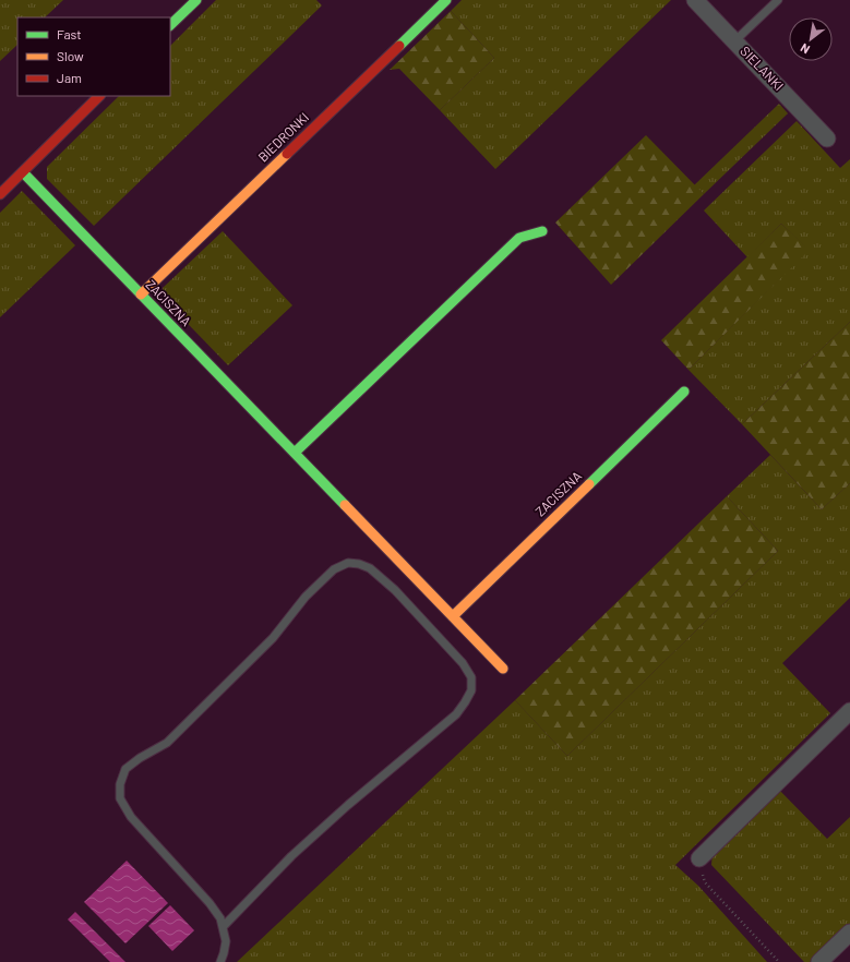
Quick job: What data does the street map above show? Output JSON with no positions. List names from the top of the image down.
{
  "streets": {
    "street": ["SIELANKI", "BIEDRONKI", "ZACISZNA"]
  },
  "crossings": [
    ["BIEDRONKI", "ZACISZNA"]
  ],
  "legend": ["Fast", "Slow", "Jam"],
  "north": "bottom left"
}
